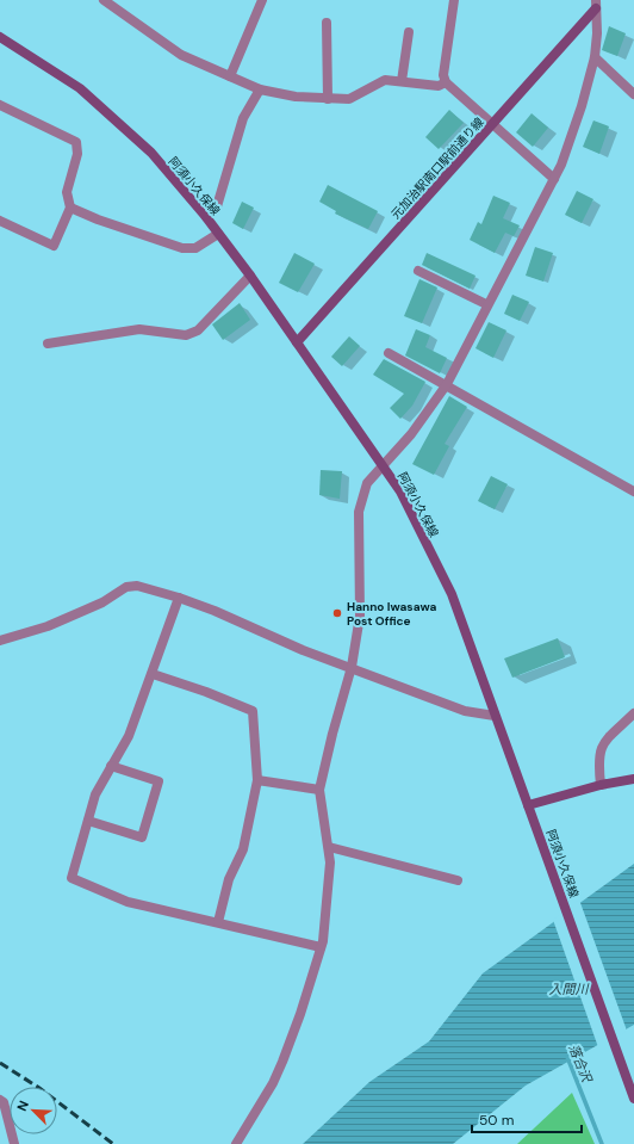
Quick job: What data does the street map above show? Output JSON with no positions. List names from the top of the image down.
{
  "streets": {
    "street": ["元加治駅南口駅前通り線", "阿須小久保線"]
  },
  "crossings": [
    ["元加治駅南口駅前通り線", "阿須小久保線"]
  ],
  "water": ["入間川", "落合沢"],
  "places": ["Hanno Iwasawa Post Office"],
  "scale_bar": "50 m",
  "north": "top left"
}
